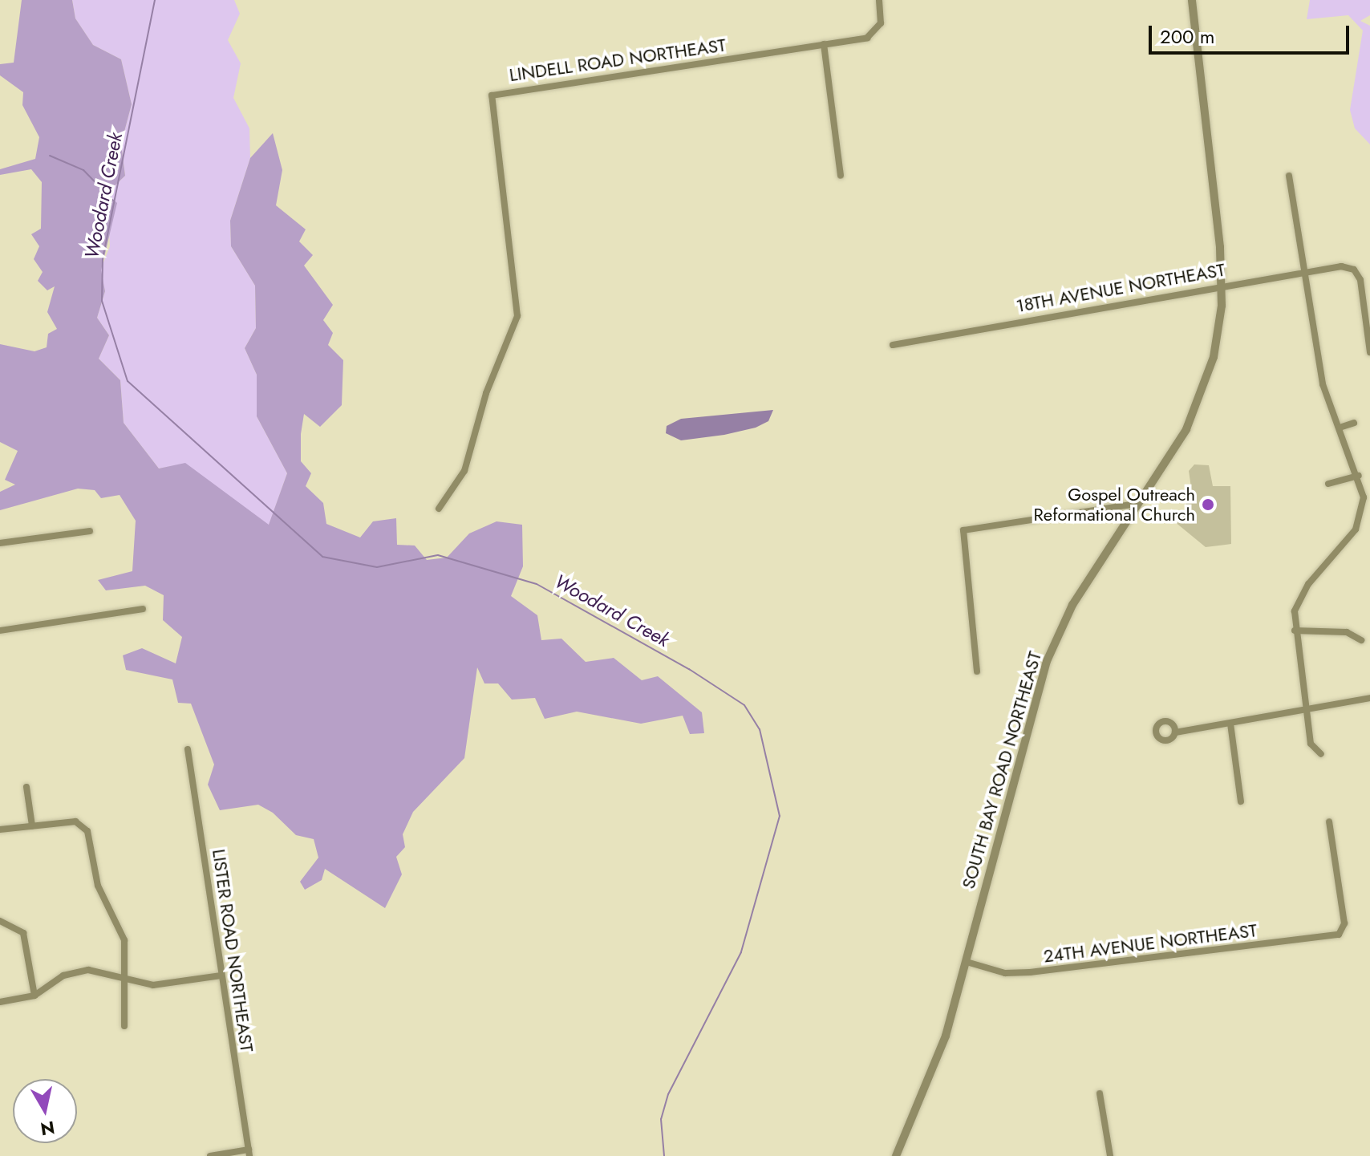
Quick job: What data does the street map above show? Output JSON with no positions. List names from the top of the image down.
{
  "streets": {
    "street": [
      "LINDELL ROAD NORTHEAST",
      "18TH AVENUE NORTHEAST",
      "SOUTH BAY ROAD NORTHEAST",
      "24TH AVENUE NORTHEAST",
      "LISTER ROAD NORTHEAST"
    ]
  },
  "crossings": [
    ["18TH AVENUE NORTHEAST", "SOUTH BAY ROAD NORTHEAST"],
    ["SOUTH BAY ROAD NORTHEAST", "24TH AVENUE NORTHEAST"]
  ],
  "water": ["Woodard Creek"],
  "places": ["Gospel Outreach Reformational Church"],
  "scale_bar": "200 m",
  "north": "bottom"
}
